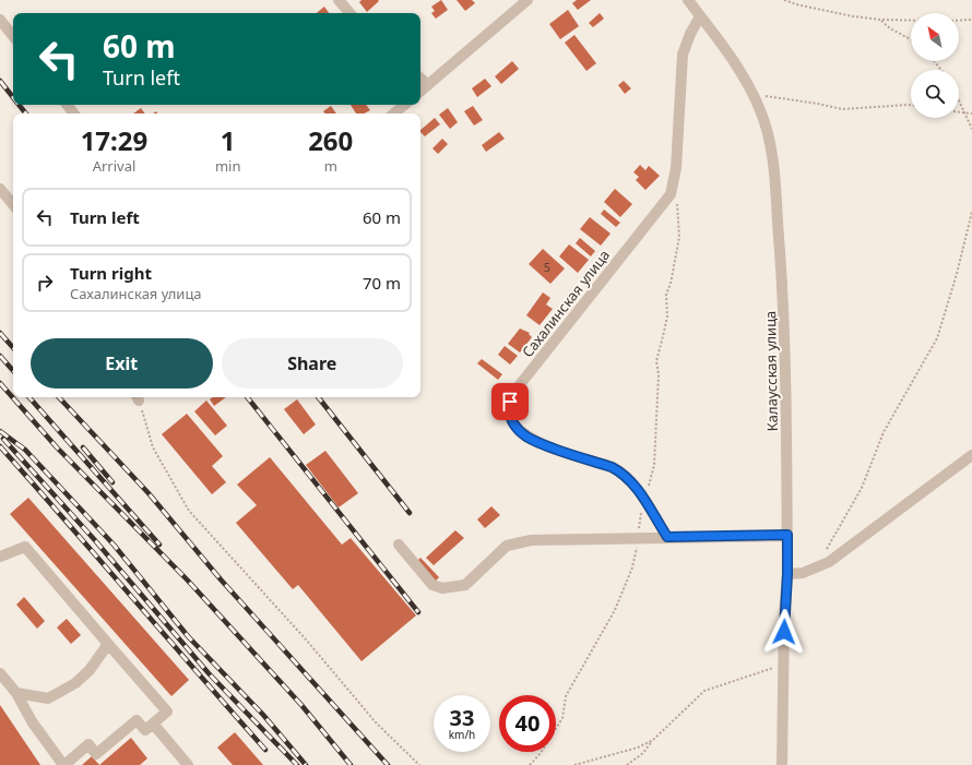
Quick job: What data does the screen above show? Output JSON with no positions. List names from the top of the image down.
{
  "streets": {
    "street": ["Сахалинская улица", "Калаусская улица"]
  },
  "crossings": [
    ["Сахалинская улица", "Калаусская улица"]
  ],
  "house_numbers": ["5"],
  "north": "top left",
  "page": {
    "turn": ["60 m", "Turn left"],
    "eta": [
      "17:29",
      "Arrival",
      "1",
      "min",
      "260",
      "m"
    ],
    "list": [
      {
        "name": "Turn left",
        "value": "60 m"
      },
      {
        "name": "Turn right",
        "note": "Сахалинская улица",
        "value": "70 m"
      }
    ],
    "buttons": ["Exit", "Share"],
    "speed": "33 km/h",
    "limit": "40"
  }
}
